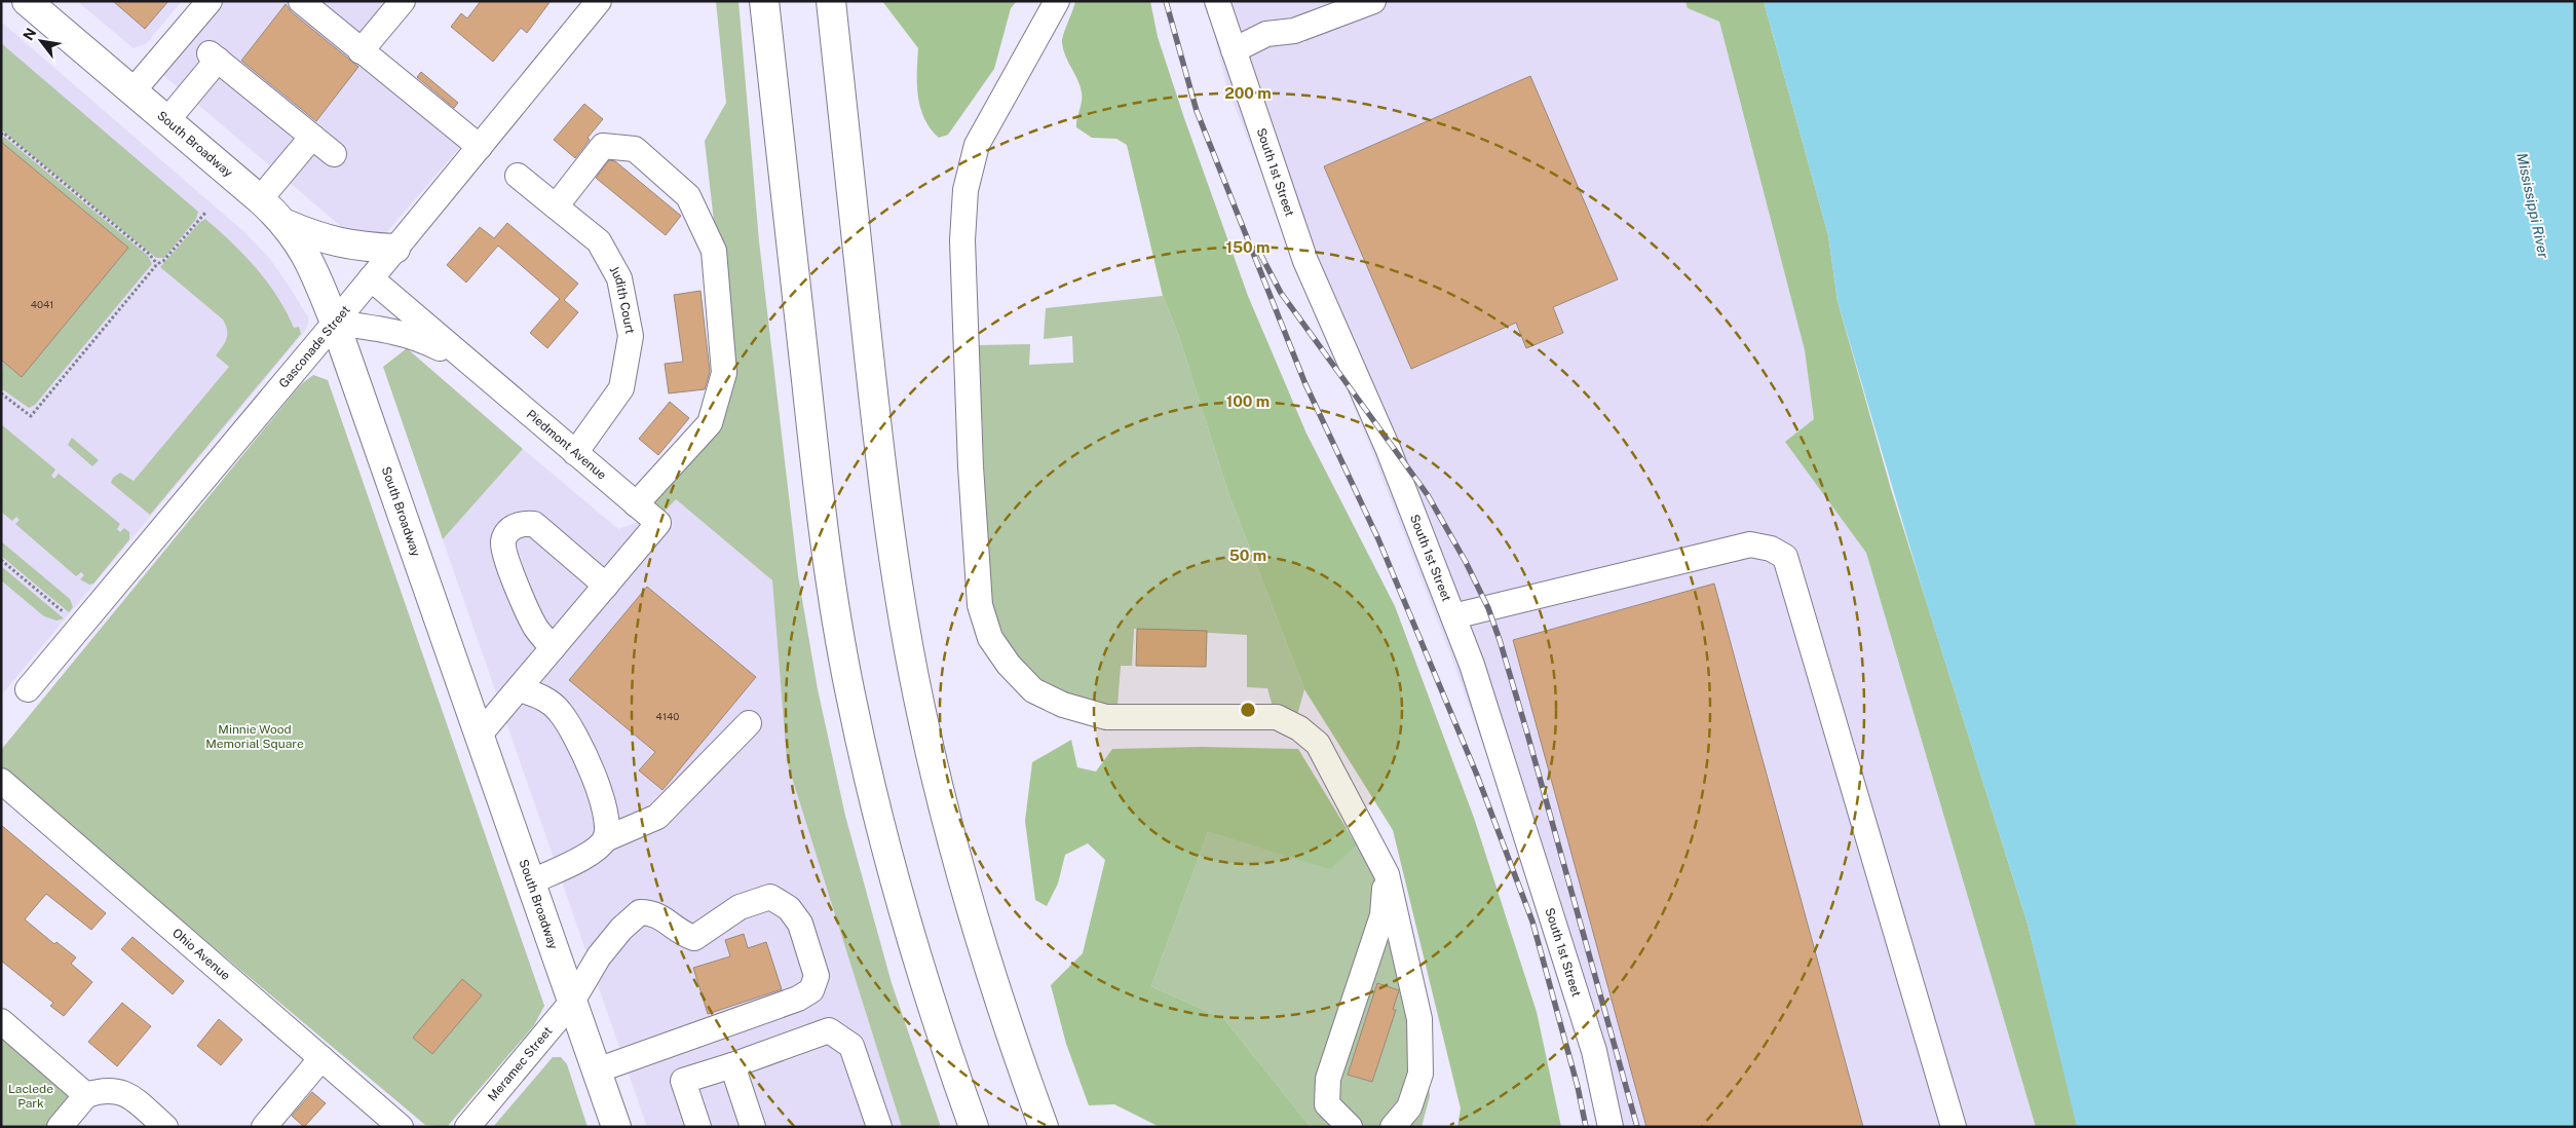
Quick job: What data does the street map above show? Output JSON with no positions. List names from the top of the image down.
{
  "streets": {
    "main road": ["South Broadway"],
    "street": [
      "South 1st Street",
      "Judith Court",
      "Gasconade Street",
      "Piedmont Avenue",
      "Ohio Avenue",
      "Meramec Street"
    ]
  },
  "crossings": [
    ["South Broadway", "Gasconade Street"],
    ["South Broadway", "Piedmont Avenue"],
    ["South Broadway", "Meramec Street"],
    ["Judith Court", "Piedmont Avenue"],
    ["Gasconade Street", "Piedmont Avenue"]
  ],
  "water": ["Mississippi River"],
  "parks": ["Minnie Wood Memorial Square", "Laclede Park"],
  "house_numbers": ["4041", "4140"],
  "north": "top left",
  "rings": [
    "200 m",
    "150 m",
    "100 m",
    "50 m"
  ]
}
